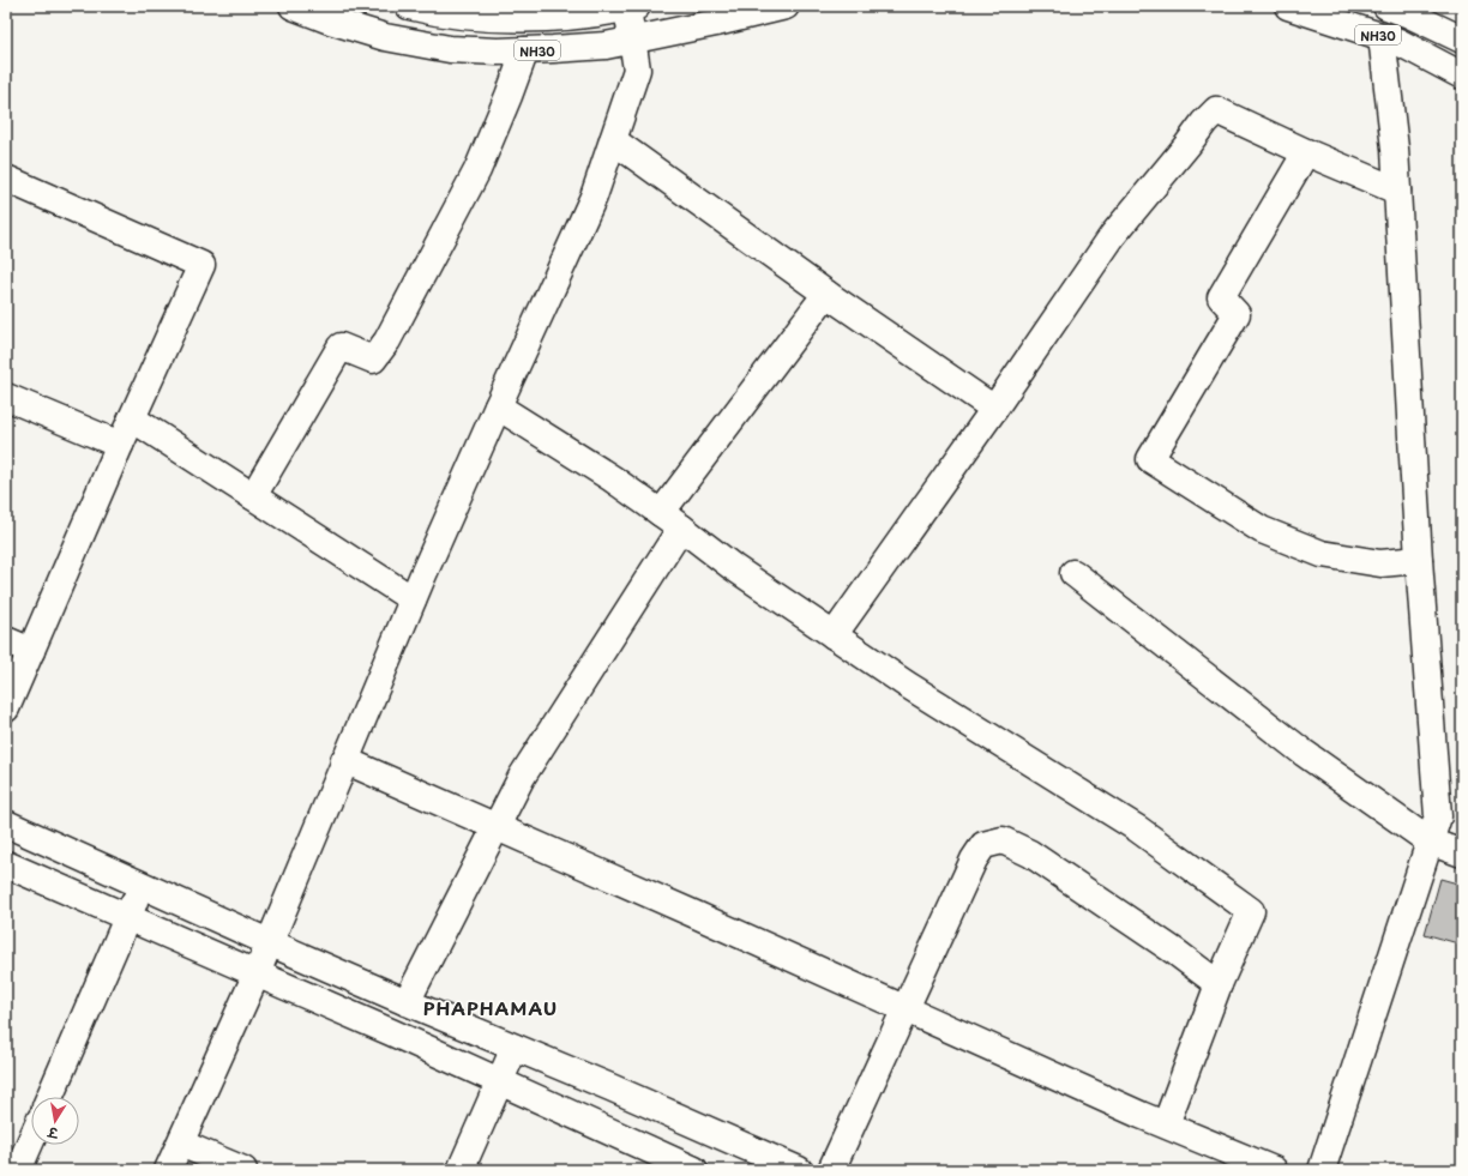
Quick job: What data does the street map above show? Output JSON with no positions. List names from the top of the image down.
{
  "streets": {
    "main road": ["NH30"]
  },
  "districts": ["PHAPHAMAU"],
  "north": "bottom"
}
